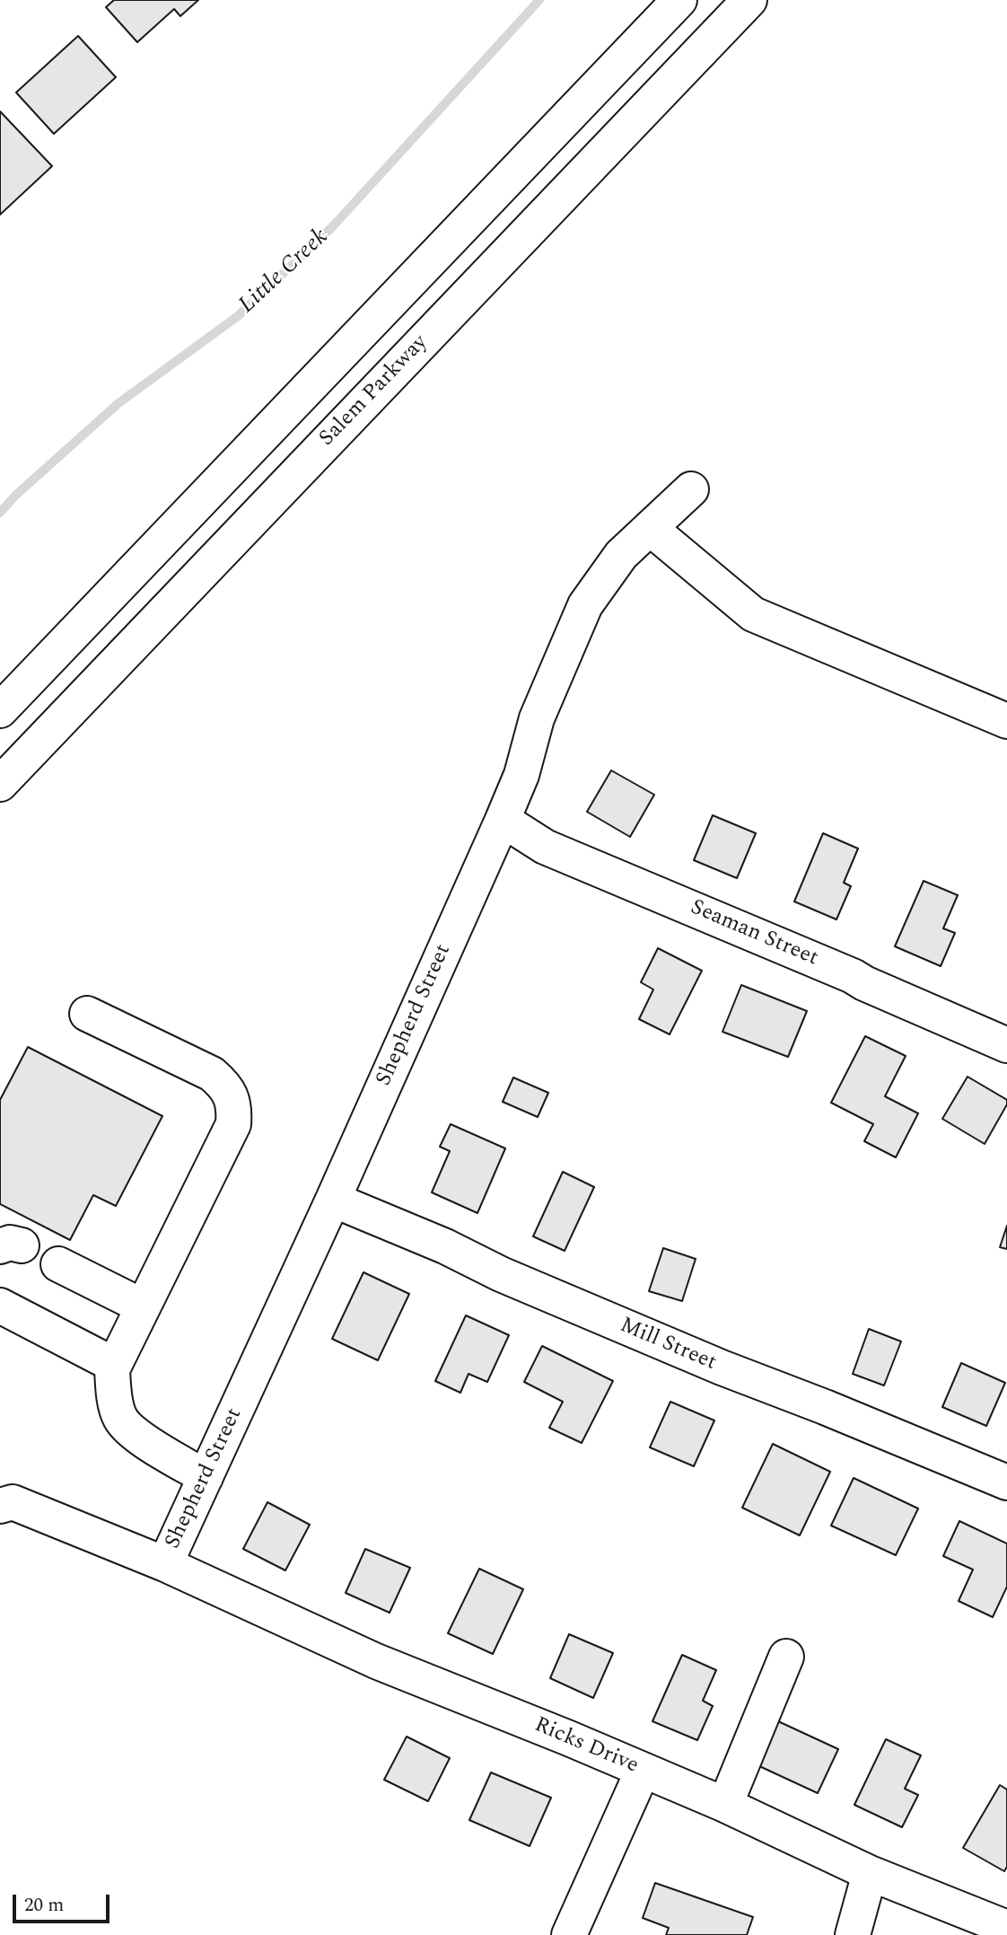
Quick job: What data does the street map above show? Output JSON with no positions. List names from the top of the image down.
{
  "streets": {
    "main road": [
      "Salem Parkway",
      "Seaman Street",
      "Shepherd Street",
      "Mill Street",
      "Ricks Drive"
    ]
  },
  "crossings": [
    ["Seaman Street", "Shepherd Street"],
    ["Shepherd Street", "Mill Street"],
    ["Shepherd Street", "Ricks Drive"]
  ],
  "water": ["Little Creek"],
  "scale_bar": "20 m"
}
